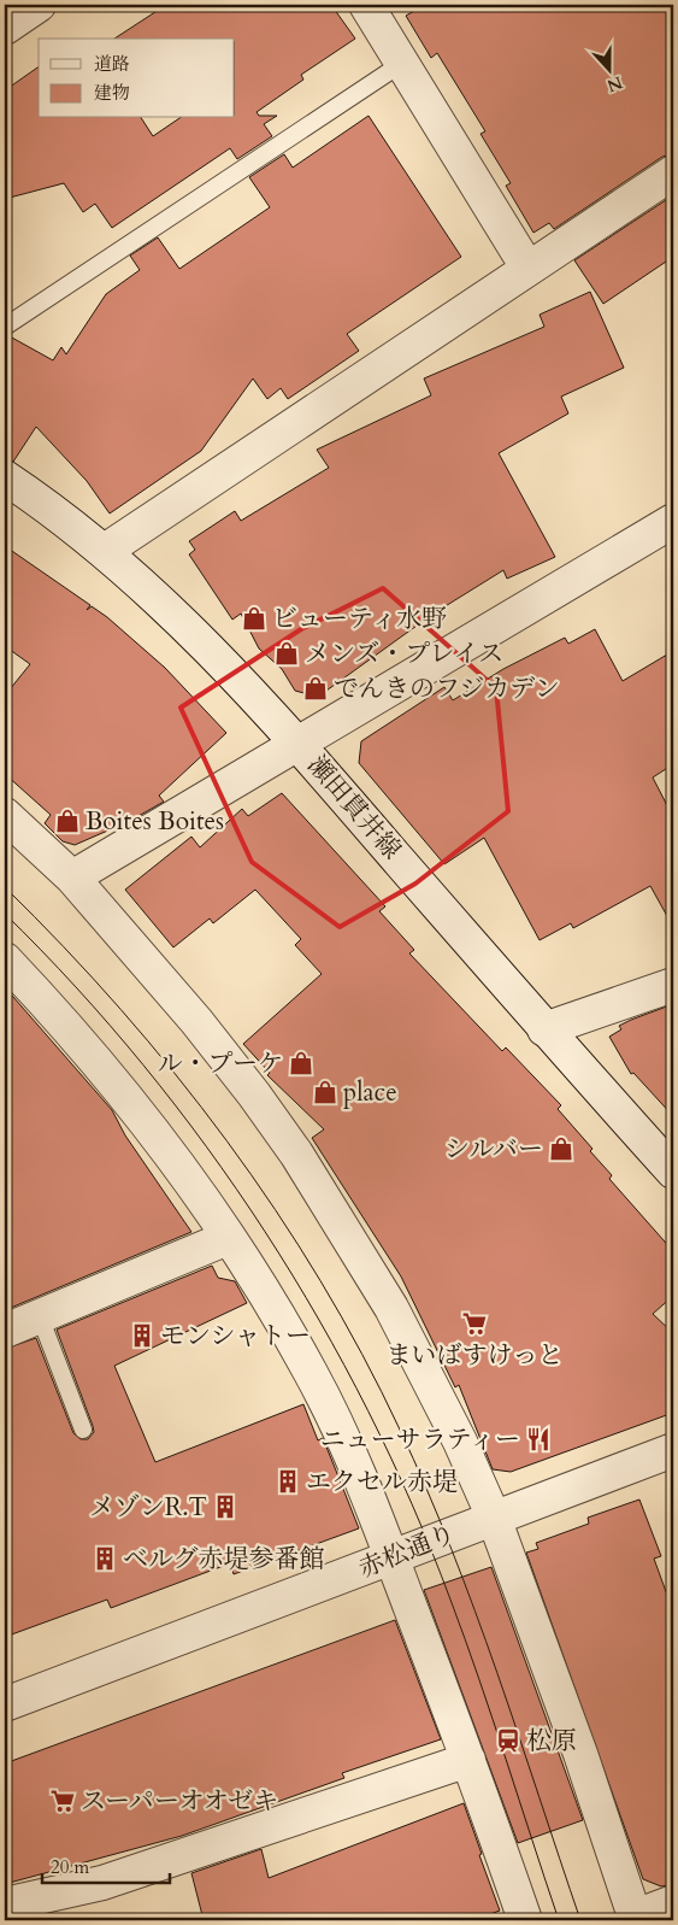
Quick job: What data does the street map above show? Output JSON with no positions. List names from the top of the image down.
{
  "streets": {
    "street": ["瀬田貫井線", "赤松通り"]
  },
  "places": {
    "shop": [
      "ビューティ水野",
      "メンズ・プレイス",
      "でんきのフジカデン",
      "Boites Boites",
      "ル・プーケ",
      "place",
      "シルバー"
    ],
    "supermarket": ["まいばすけっと", "スーパーオオゼキ"],
    "building": [
      "モンシャトー",
      "エクセル赤堤",
      "メゾンR.T",
      "ベルグ赤堤参番館"
    ],
    "restaurant": ["ニューサラティー"],
    "station": ["松原"]
  },
  "legend": ["道路", "建物"],
  "scale_bar": "20 m",
  "north": "bottom"
}
